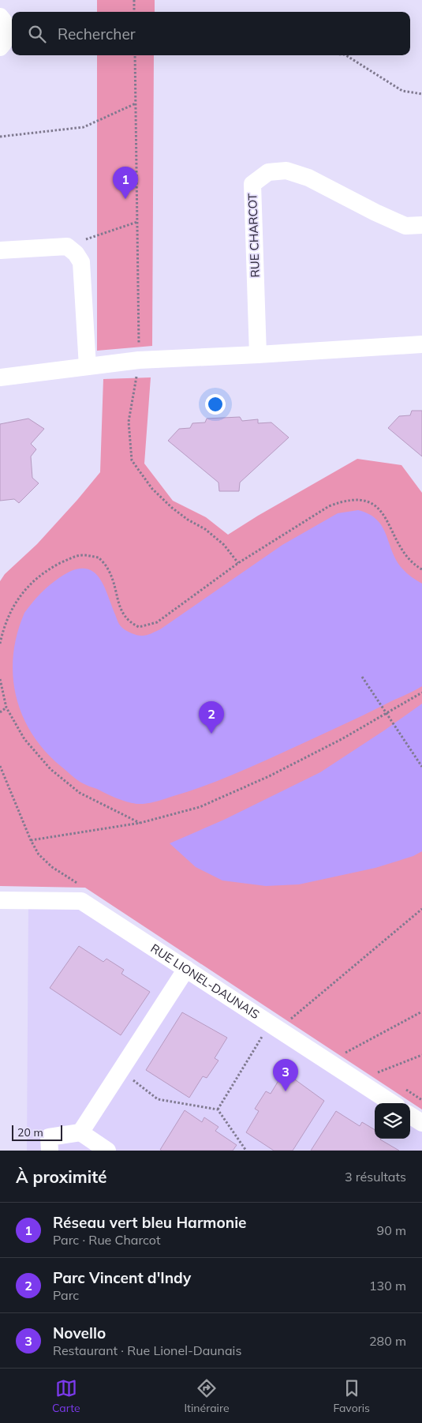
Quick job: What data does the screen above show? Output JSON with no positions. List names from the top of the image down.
{
  "streets": {
    "street": ["RUE CHARCOT", "RUE LIONEL-DAUNAIS"]
  },
  "scale_bar": "20 m",
  "page": {
    "search": "Rechercher",
    "pins": ["1", "2", "3"],
    "scale": "20 m",
    "heading": ["À proximité", "3 résultats"],
    "list": [
      {
        "mark": "1",
        "name": "Réseau vert bleu Harmonie",
        "note": "Parc · Rue Charcot",
        "value": "90 m"
      },
      {
        "mark": "2",
        "name": "Parc Vincent d'Indy",
        "note": "Parc",
        "value": "130 m"
      },
      {
        "mark": "3",
        "name": "Novello",
        "note": "Restaurant · Rue Lionel-Daunais",
        "value": "280 m"
      }
    ],
    "nav": ["Carte", "Itinéraire", "Favoris"]
  }
}
